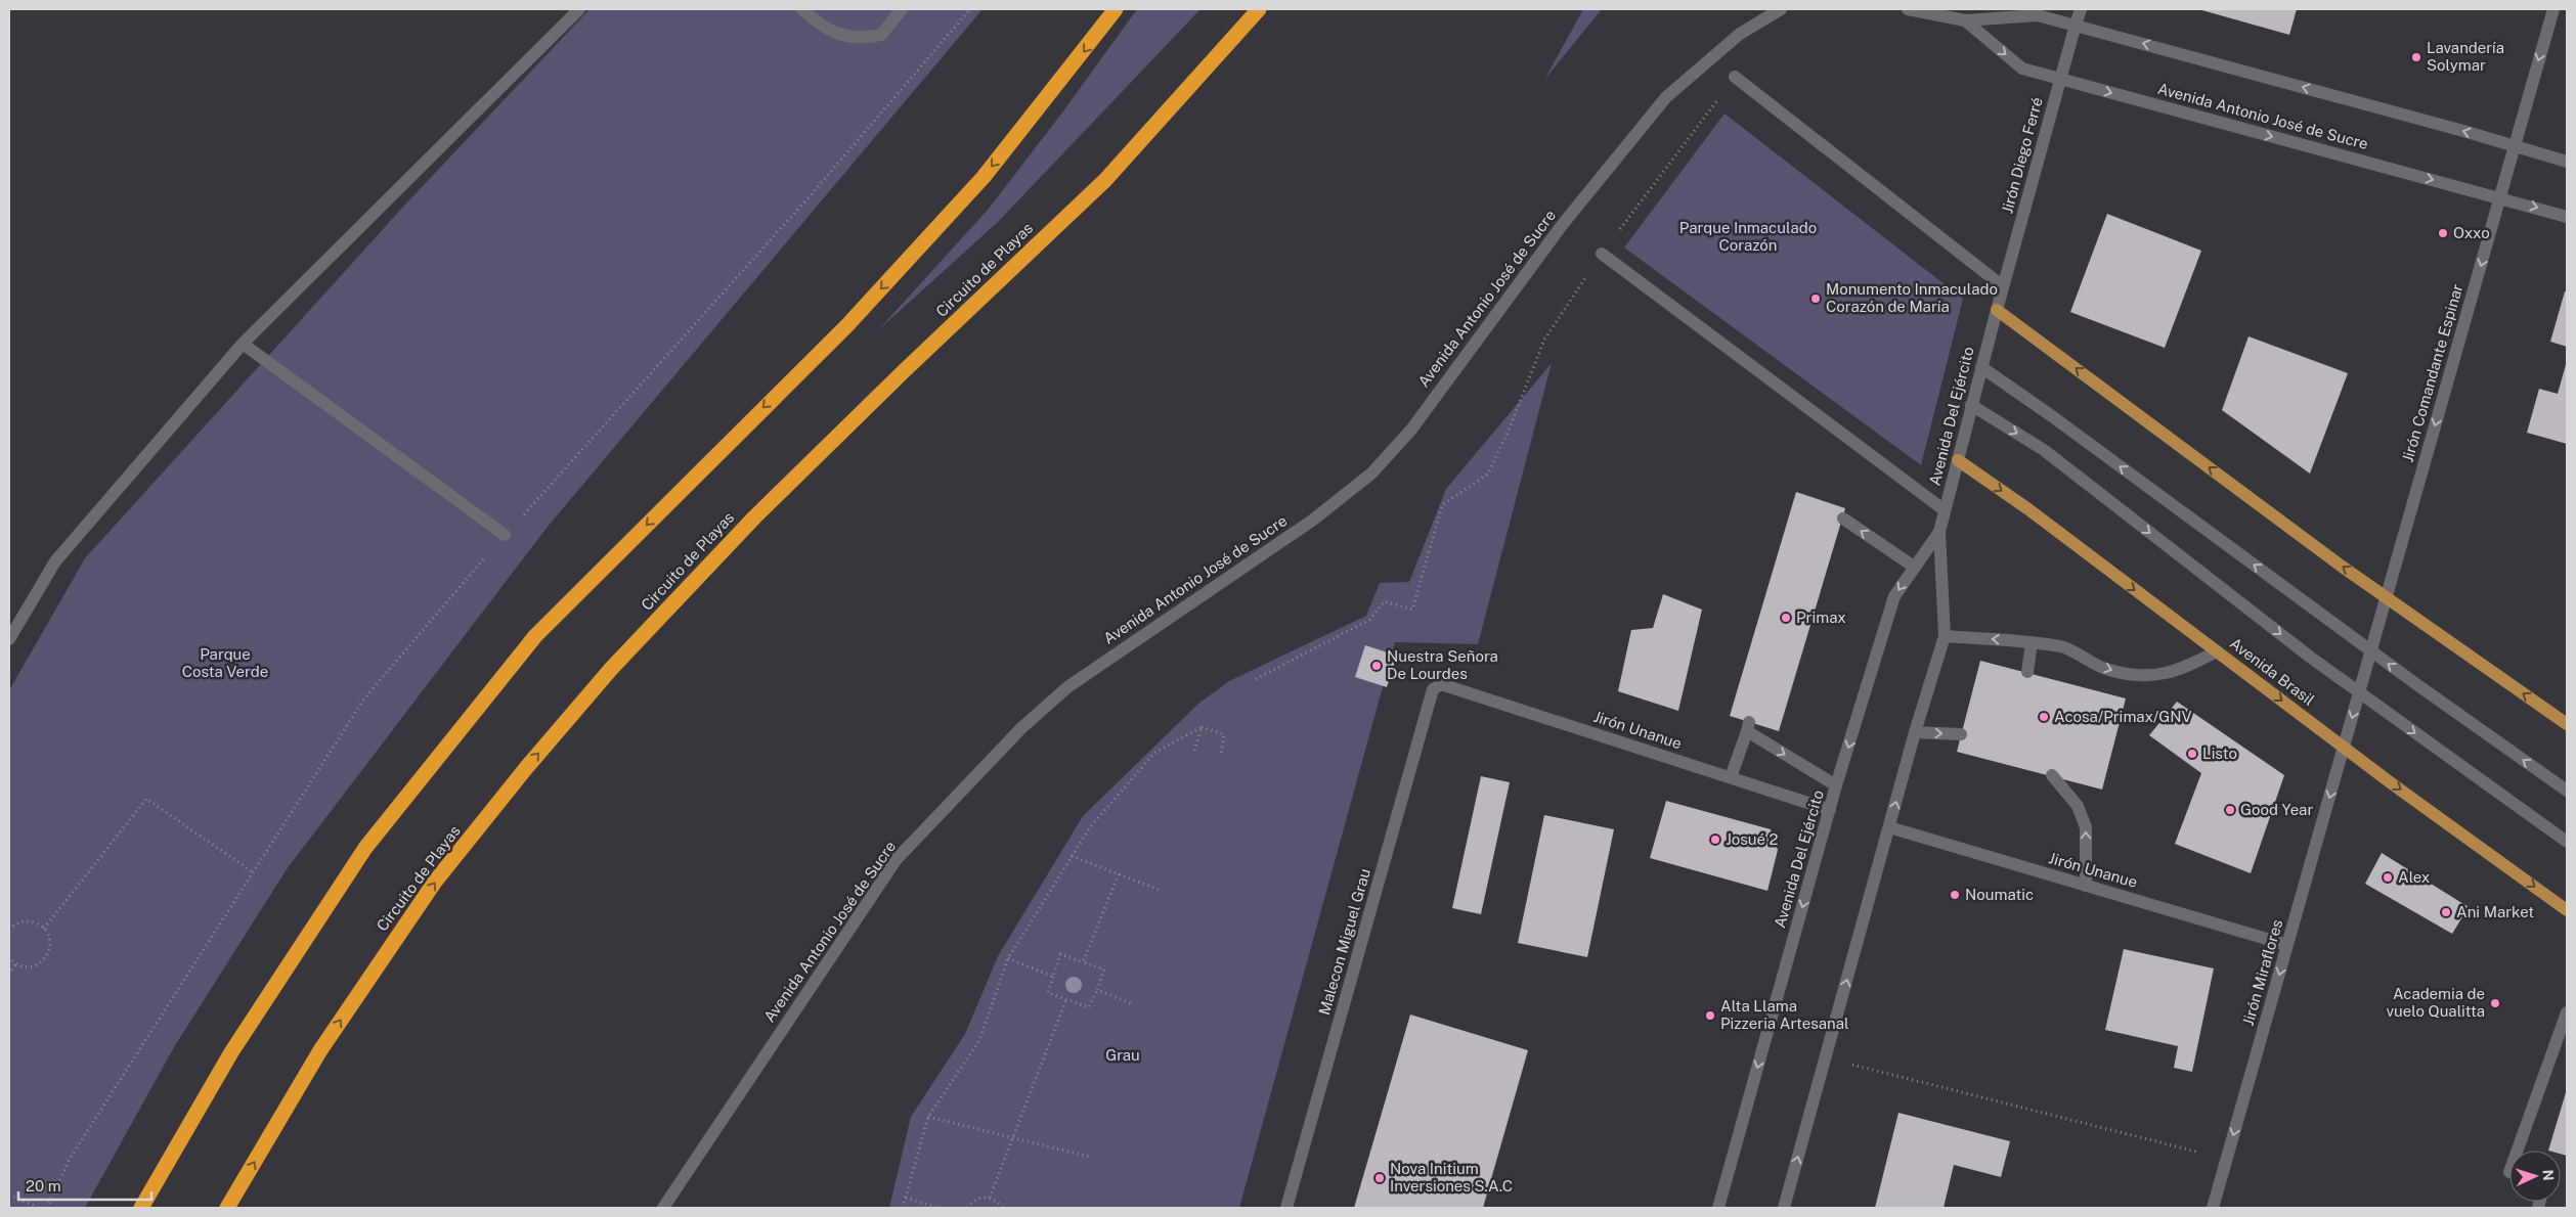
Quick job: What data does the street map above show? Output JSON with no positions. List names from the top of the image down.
{
  "streets": {
    "highway": ["Circuito de Playas"],
    "main road": [
      "Avenida Antonio José de Sucre",
      "Jirón Diego Ferré",
      "Jirón Comandante Espinar",
      "Avenida Del Ejército",
      "Avenida Brasil",
      "Jirón Unanue",
      "Malecon Miguel Grau",
      "Jirón Miraflores"
    ]
  },
  "crossings": [
    ["Avenida Antonio José de Sucre", "Jirón Diego Ferré"],
    ["Avenida Antonio José de Sucre", "Jirón Comandante Espinar"],
    ["Jirón Diego Ferré", "Avenida Del Ejército"],
    ["Jirón Comandante Espinar", "Avenida Brasil"],
    ["Jirón Comandante Espinar", "Jirón Miraflores"],
    ["Avenida Del Ejército", "Avenida Brasil"],
    ["Avenida Del Ejército", "Jirón Unanue"],
    ["Avenida Brasil", "Jirón Miraflores"],
    ["Jirón Unanue", "Malecon Miguel Grau"],
    ["Jirón Unanue", "Jirón Miraflores"]
  ],
  "one_way": ["Jirón Comandante Espinar", "Jirón Miraflores"],
  "parks": ["Parque Inmaculado Corazón", "Parque Costa Verde", "Grau"],
  "places": [
    "Lavandería Solymar",
    "Oxxo",
    "Monumento Inmaculado Corazón de María",
    "Primax",
    "Nuestra Señora De Lourdes",
    "Acosa/Primax/GNV",
    "Listo",
    "Good Year",
    "Josué 2",
    "Alex",
    "Noumatic",
    "Ani Market",
    "Academia de vuelo Qualitta",
    "Alta Llama Pizzeria Artesanal",
    "Nova Initium Inversiones S.A.C"
  ],
  "scale_bar": "20 m",
  "north": "right"
}
